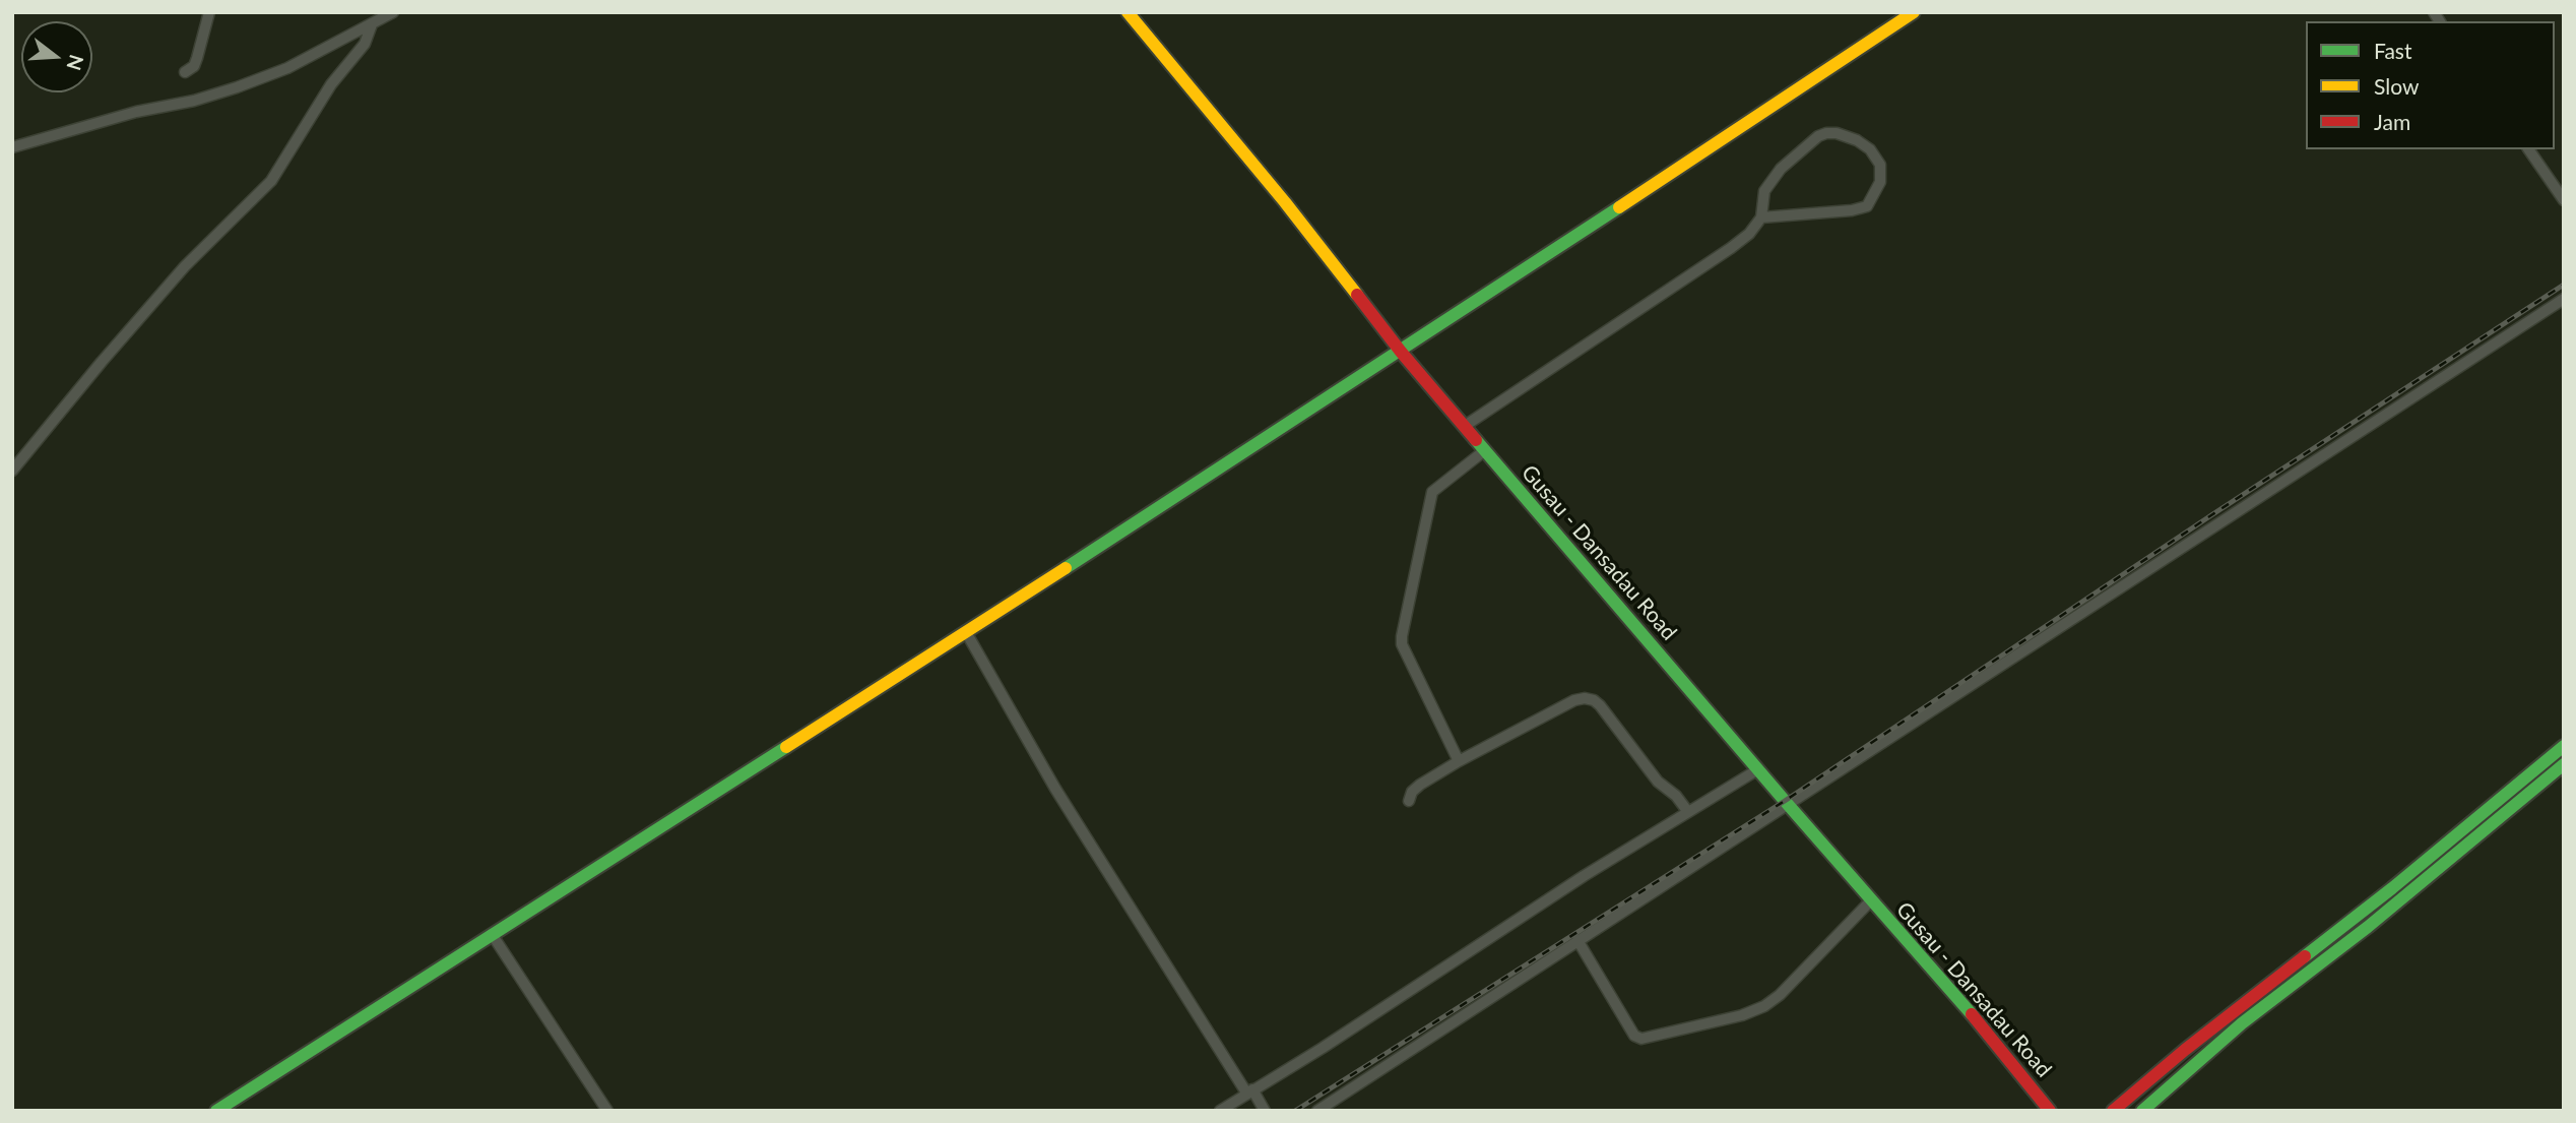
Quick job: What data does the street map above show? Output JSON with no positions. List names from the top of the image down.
{
  "streets": {
    "main road": ["Gusau - Dansadau Road"]
  },
  "legend": ["Fast", "Slow", "Jam"],
  "north": "right"
}
